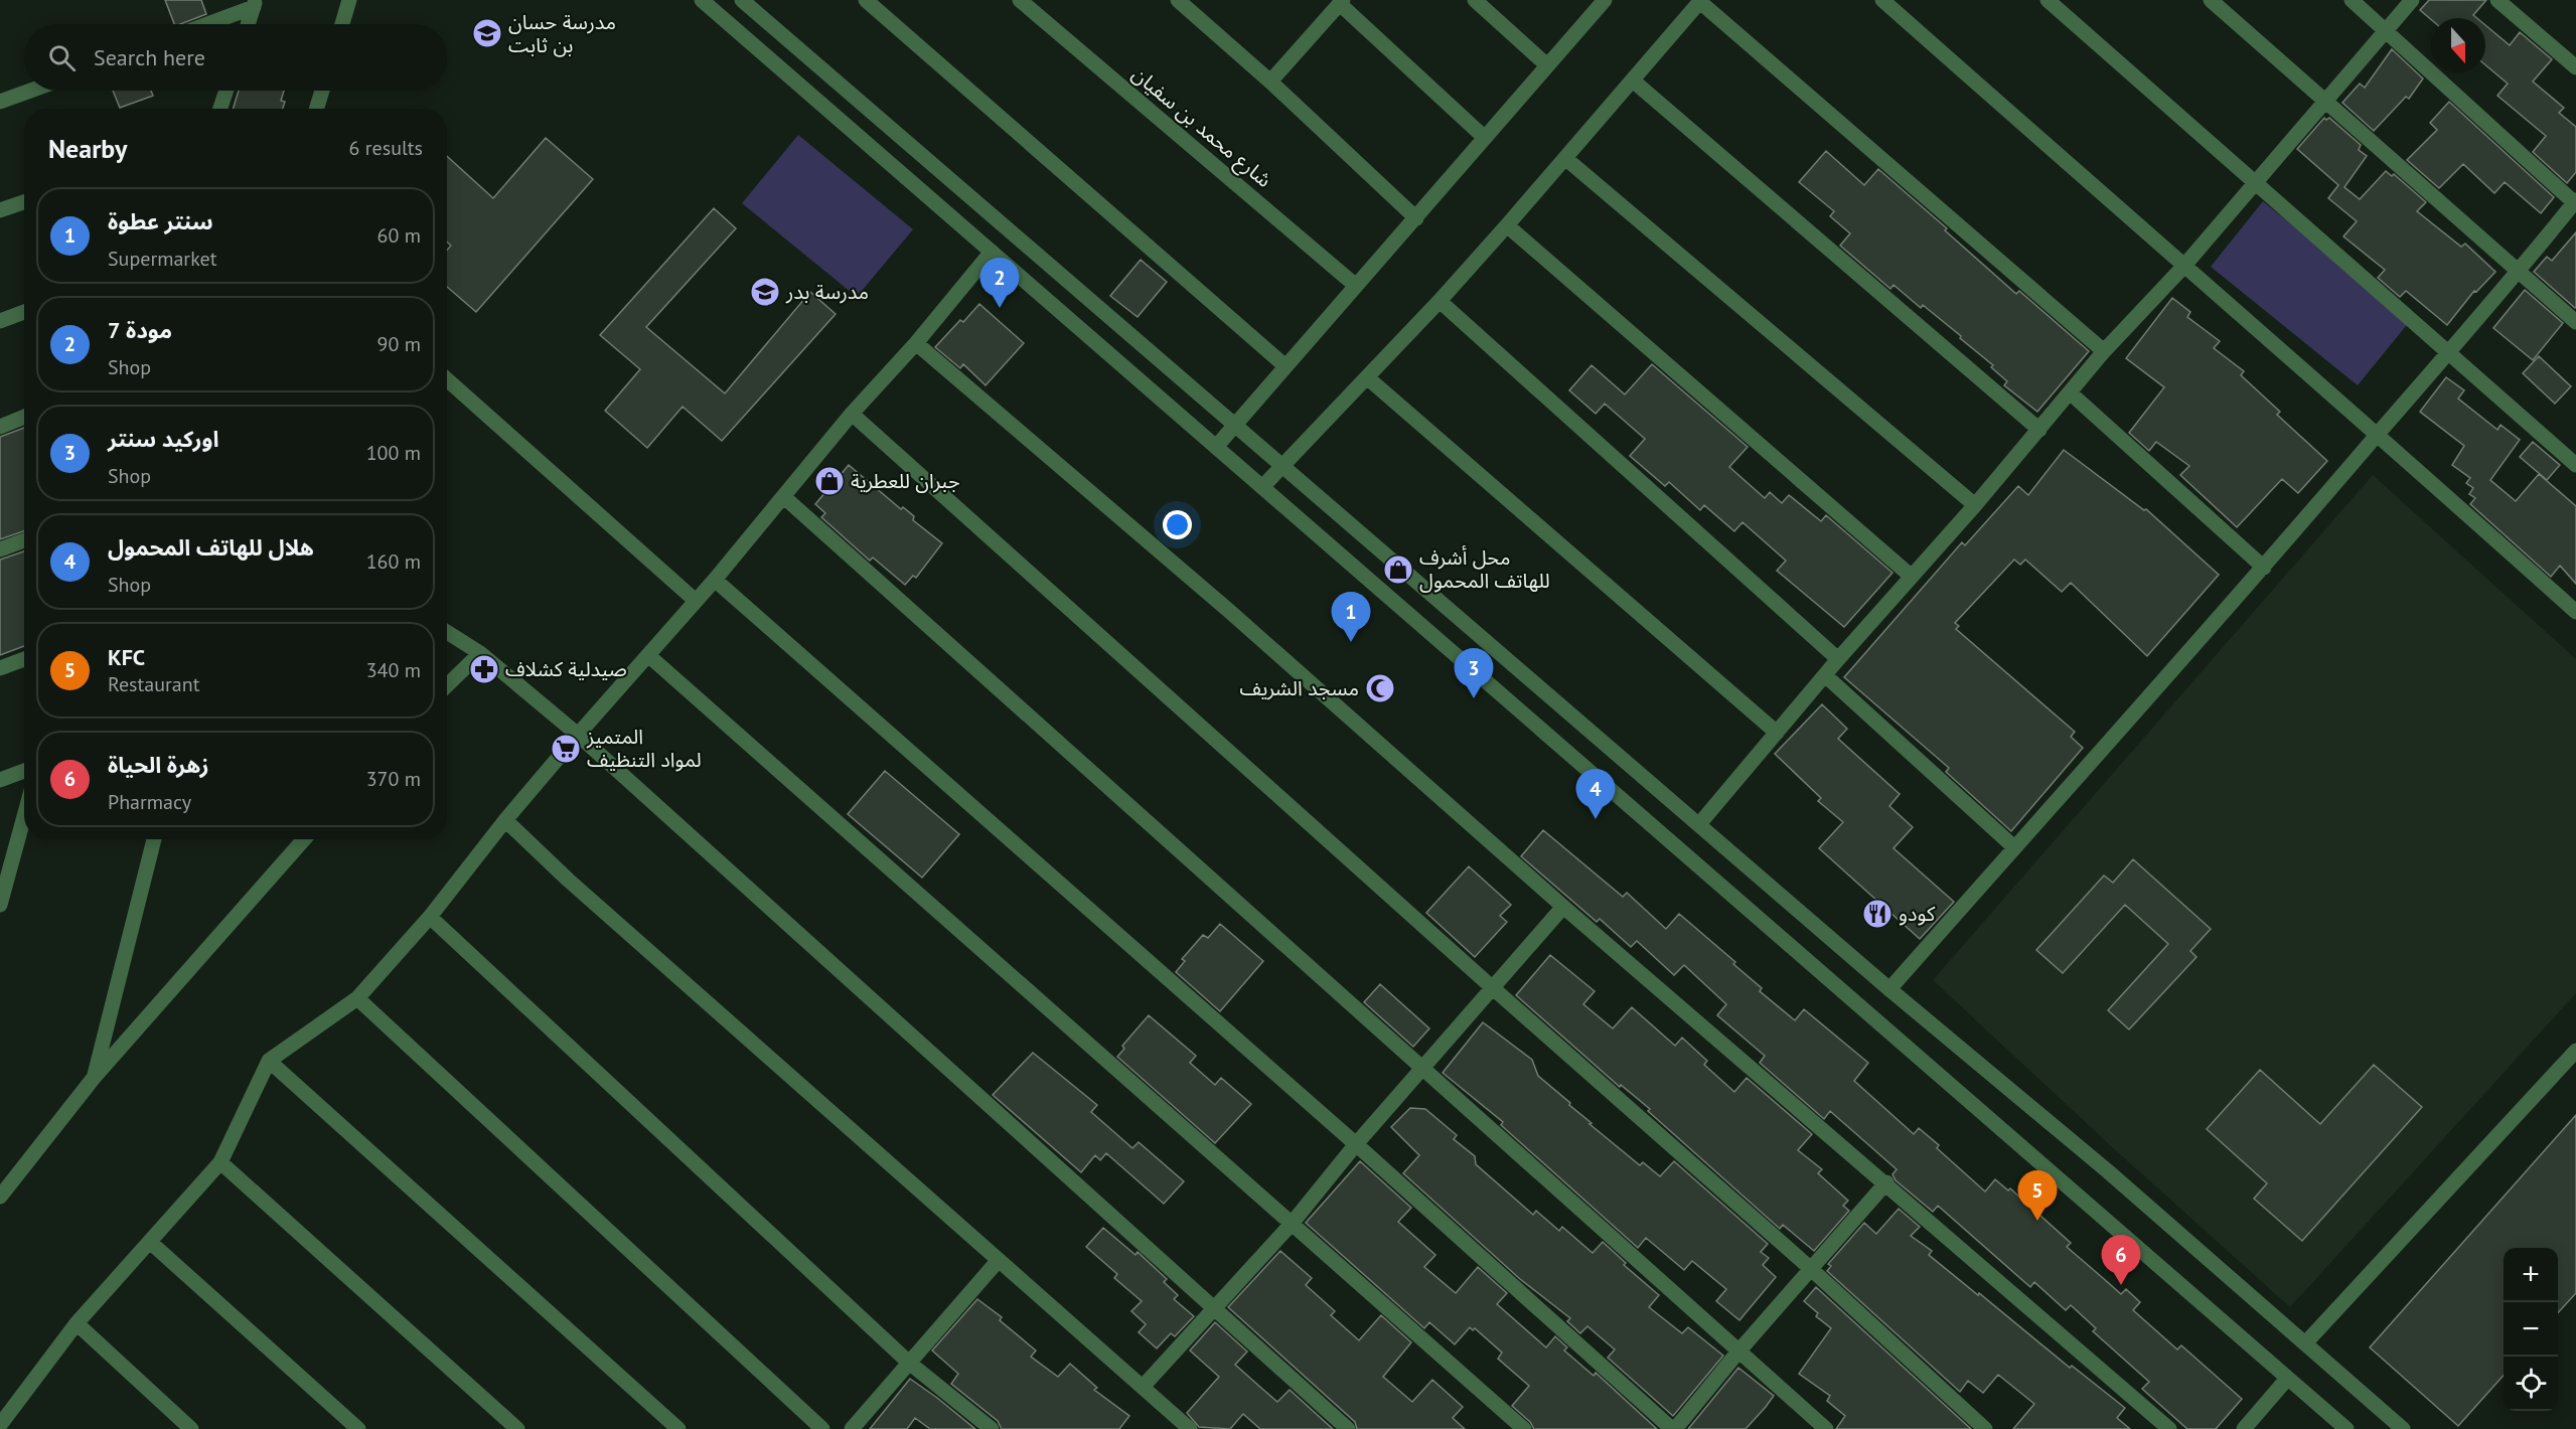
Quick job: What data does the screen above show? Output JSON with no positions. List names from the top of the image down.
{
  "streets": {
    "street": ["شارع محمد بن سفيان"]
  },
  "places": {
    "school or university": ["مدرسة حسان بن ثابت", "مدرسة بدر"],
    "shop": ["جبران للعطرية", "محل أشرف للهاتف المحمول"],
    "pharmacy": ["صيدلية كشلاف"],
    "mosque": ["مسجد الشريف"],
    "supermarket": ["المتميز لمواد التنظيف"],
    "restaurant": ["كودو"]
  },
  "north": "bottom",
  "page": {
    "search": "Search here",
    "heading": ["Nearby", "6 results"],
    "list": [
      {
        "mark": "1",
        "name": "سنتر عطوة",
        "note": "Supermarket",
        "value": "60 m"
      },
      {
        "mark": "2",
        "name": "مودة 7",
        "note": "Shop",
        "value": "90 m"
      },
      {
        "mark": "3",
        "name": "اوركيد سنتر",
        "note": "Shop",
        "value": "100 m"
      },
      {
        "mark": "4",
        "name": "هلال للهاتف المحمول",
        "note": "Shop",
        "value": "160 m"
      },
      {
        "mark": "5",
        "name": "KFC",
        "note": "Restaurant",
        "value": "340 m"
      },
      {
        "mark": "6",
        "name": "زهرة الحياة",
        "note": "Pharmacy",
        "value": "370 m"
      }
    ],
    "pins": [
      "2",
      "1",
      "3",
      "4",
      "5",
      "6"
    ],
    "map_buttons": ["+", "−"]
  }
}
